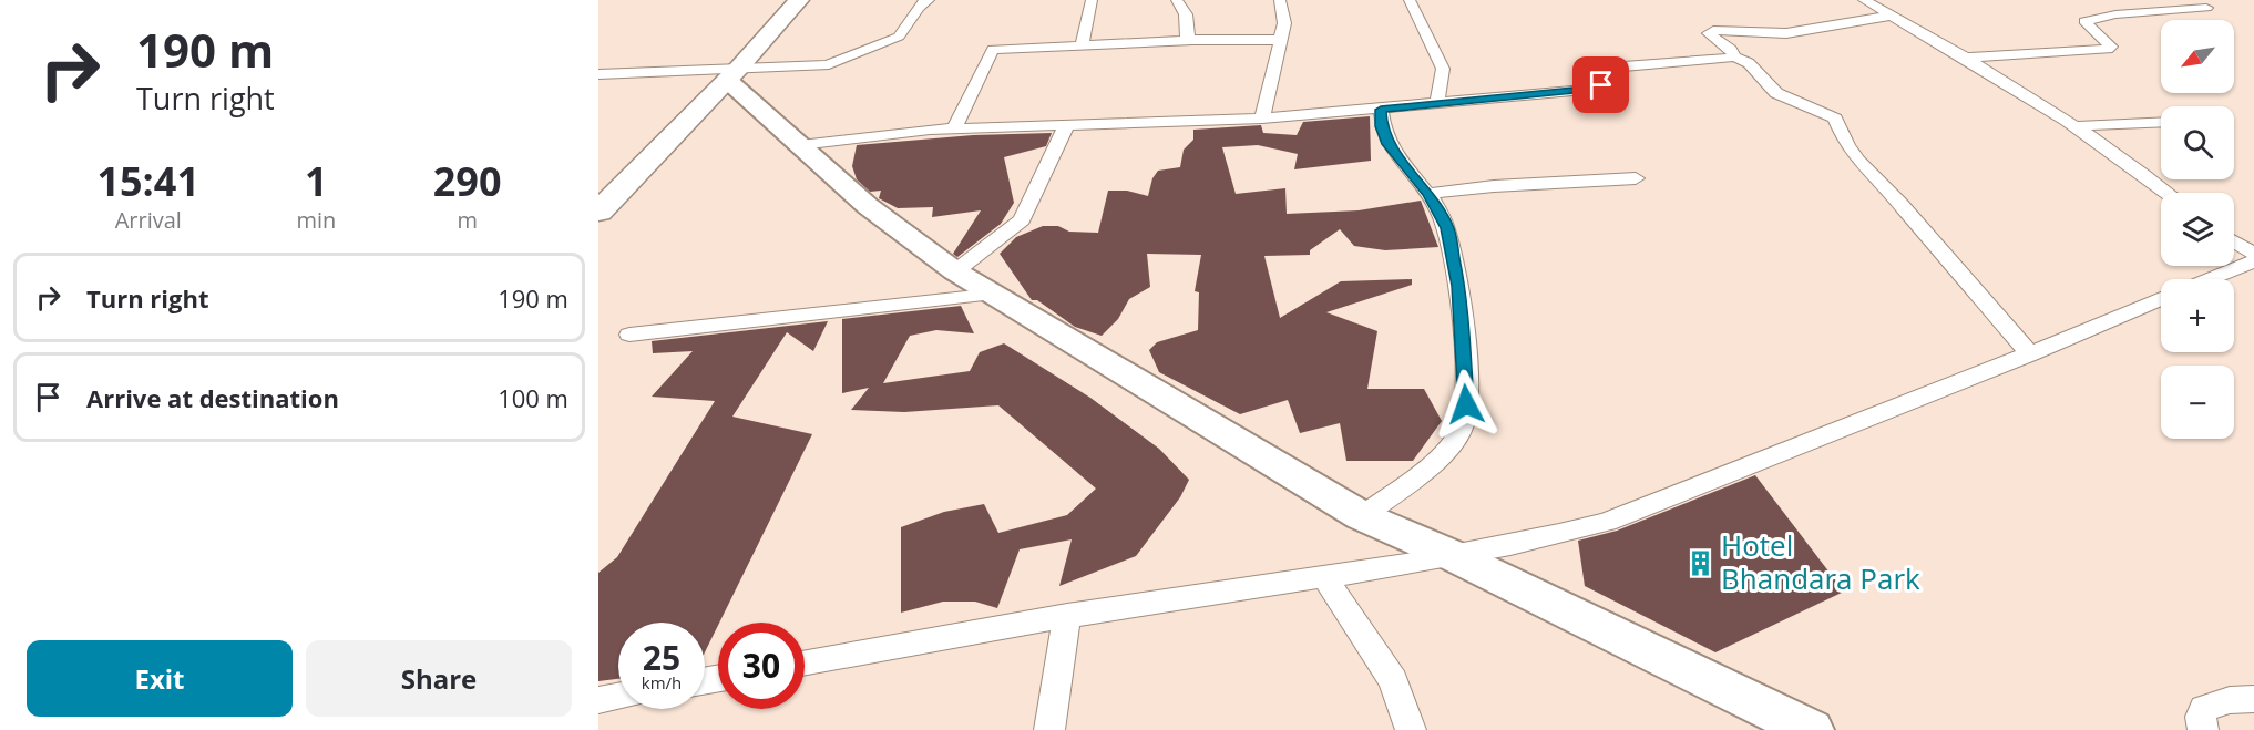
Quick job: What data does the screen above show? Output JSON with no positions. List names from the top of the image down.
{
  "places": {
    "building": ["Hotel Bhandara Park"]
  },
  "north": "bottom left",
  "page": {
    "turn": ["190 m", "Turn right"],
    "map_buttons": ["+", "−"],
    "eta": [
      "15:41",
      "Arrival",
      "1",
      "min",
      "290",
      "m"
    ],
    "list": [
      {
        "name": "Turn right",
        "value": "190 m"
      },
      {
        "name": "Arrive at destination",
        "value": "100 m"
      }
    ],
    "speed": "25 km/h",
    "limit": "30",
    "buttons": ["Exit", "Share"]
  }
}
